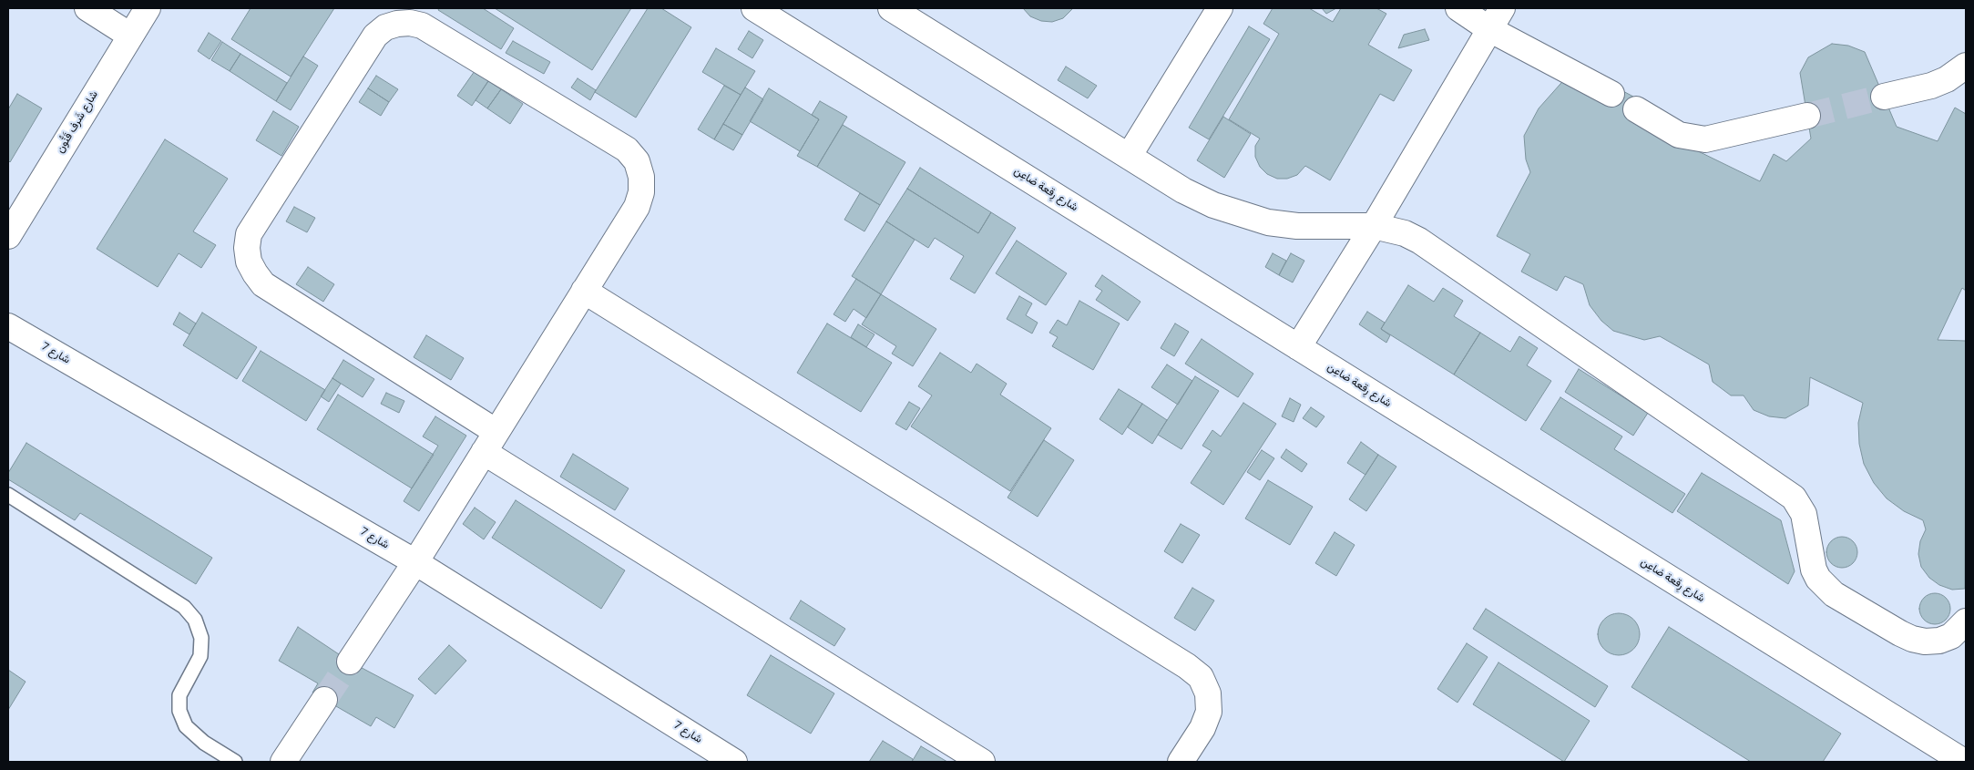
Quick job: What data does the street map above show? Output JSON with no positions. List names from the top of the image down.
{
  "streets": {
    "street": ["شارع شَرف قَنُّون", "شارع رِقعة ضاعِن", "شارع 7"]
  }
}
